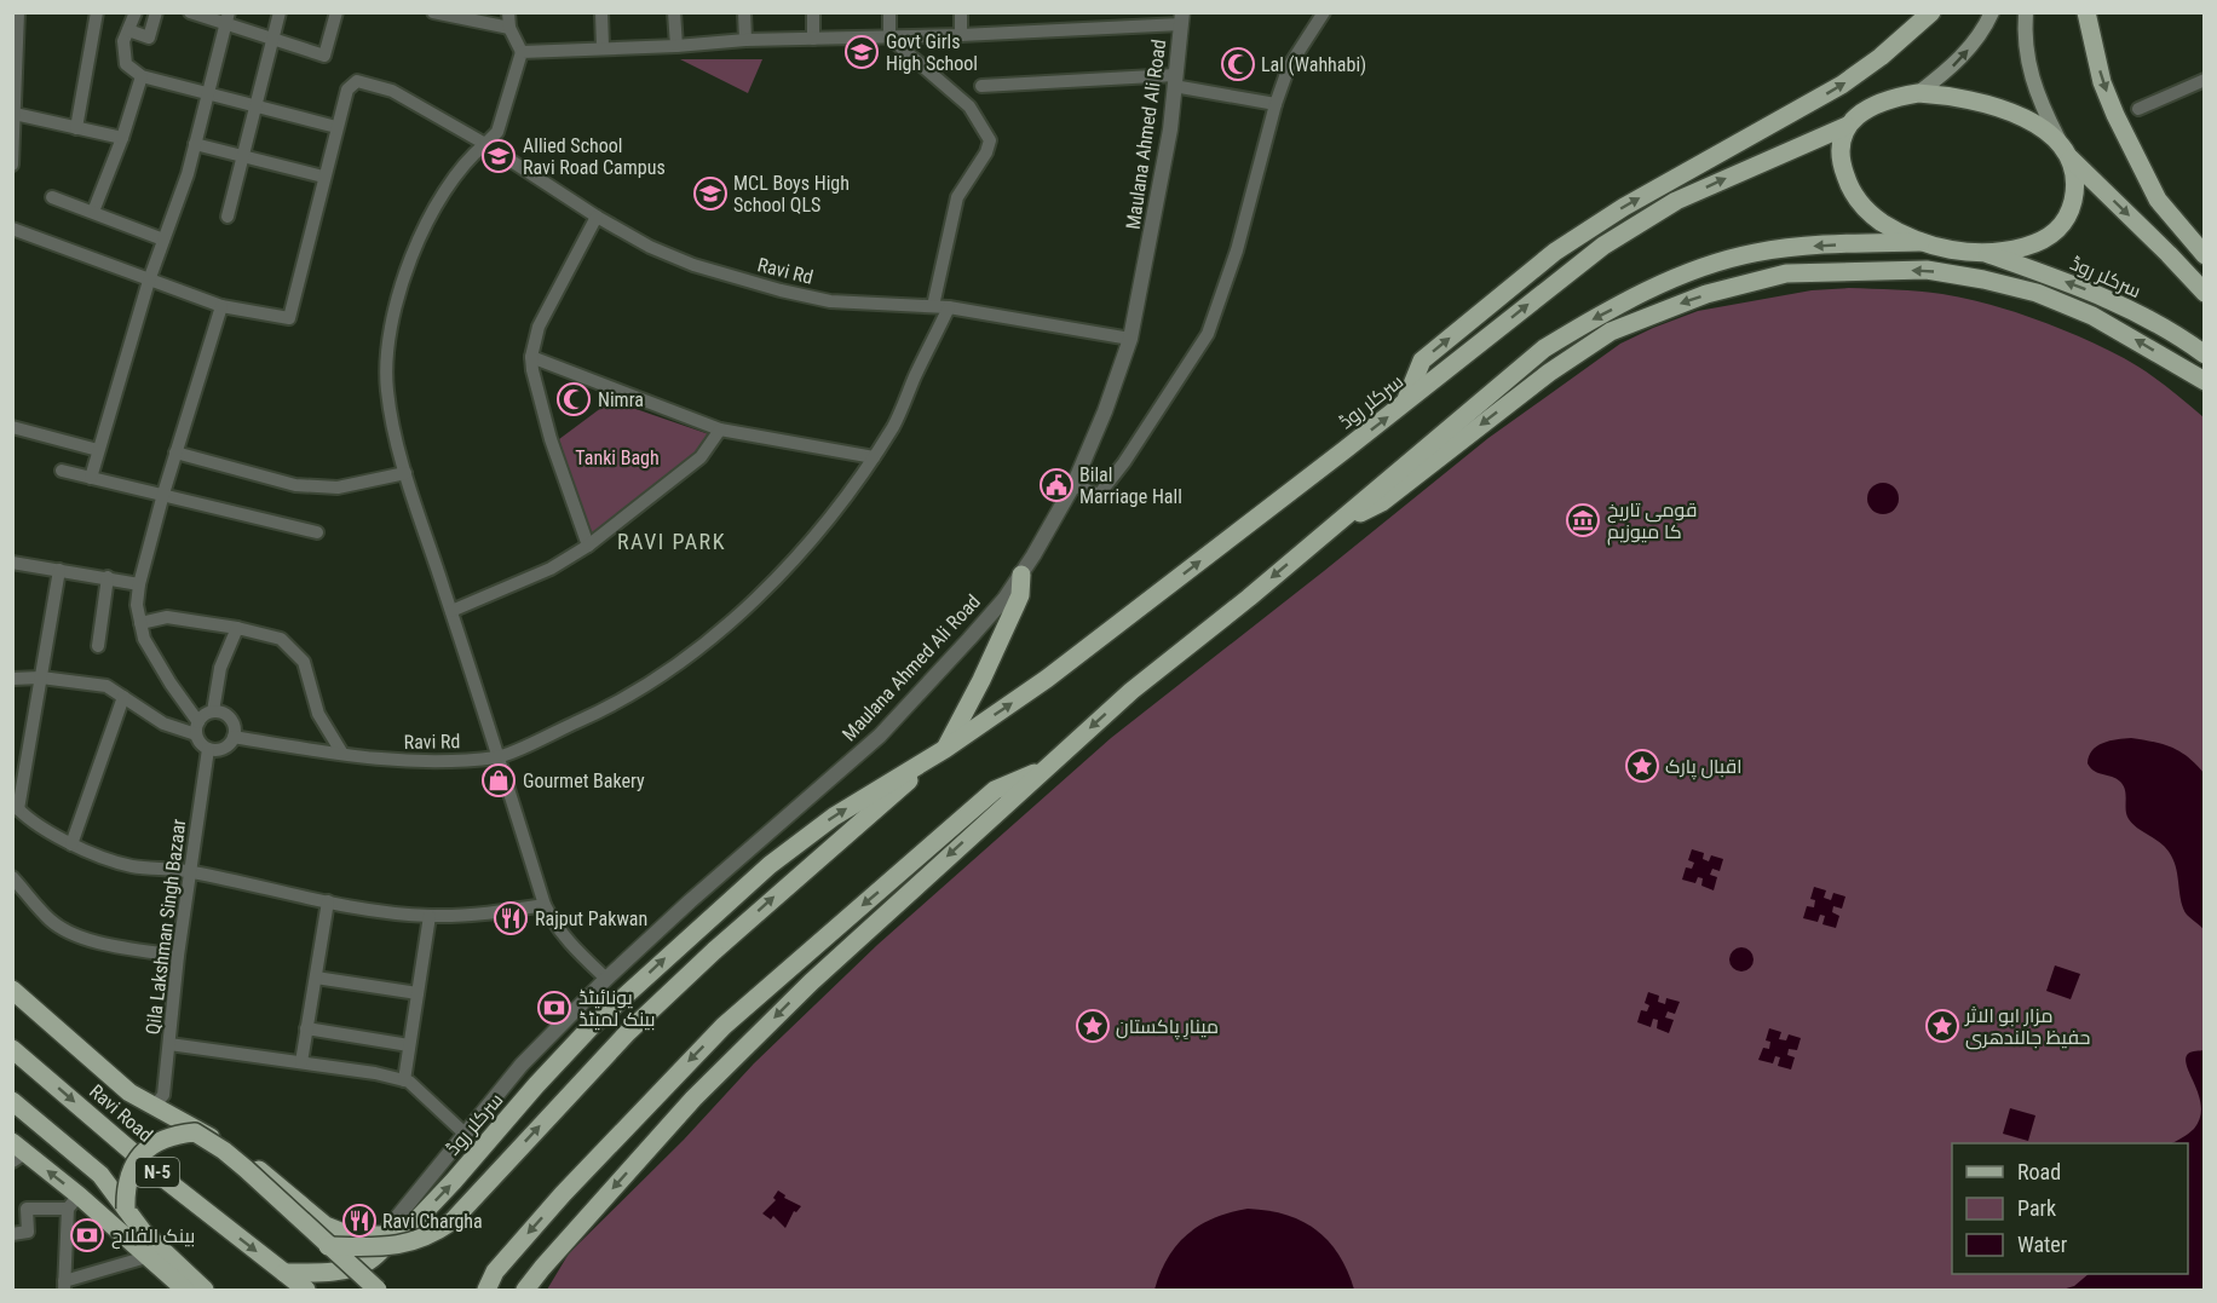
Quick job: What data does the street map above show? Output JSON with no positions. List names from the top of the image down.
{
  "streets": {
    "main road": ["سرکلر روڈ", "Ravi Road", "N-5"],
    "street": ["Maulana Ahmed Ali Road", "Ravi Rd", "Qila Lakshman Singh Bazaar"]
  },
  "crossings": [
    ["Maulana Ahmed Ali Road", "سرکلر روڈ"],
    ["Ravi Rd", "Qila Lakshman Singh Bazaar"],
    ["سرکلر روڈ", "Qila Lakshman Singh Bazaar"]
  ],
  "districts": ["RAVI PARK"],
  "parks": ["Tanki Bagh"],
  "places": {
    "school or university": ["Govt Girls High School", "Allied School Ravi Road Campus", "MCL Boys High School QLS"],
    "mosque": ["Lal (Wahhabi)", "Nimra"],
    "public building": ["Bilal Marriage Hall"],
    "museum": ["قومی تاریخ کا میوزیم"],
    "place": ["اقبال پارک", "مینارِ پاکستان", "مزار ابو الاثر حفیظ جالندھری"],
    "shop": ["Gourmet Bakery"],
    "restaurant": ["Rajput Pakwan", "Ravi Chargha"],
    "bank": ["یونائیٹڈ بینک لمیٹڈ", "بینک الفلاح"]
  },
  "legend": ["Road", "Park", "Water"]
}
